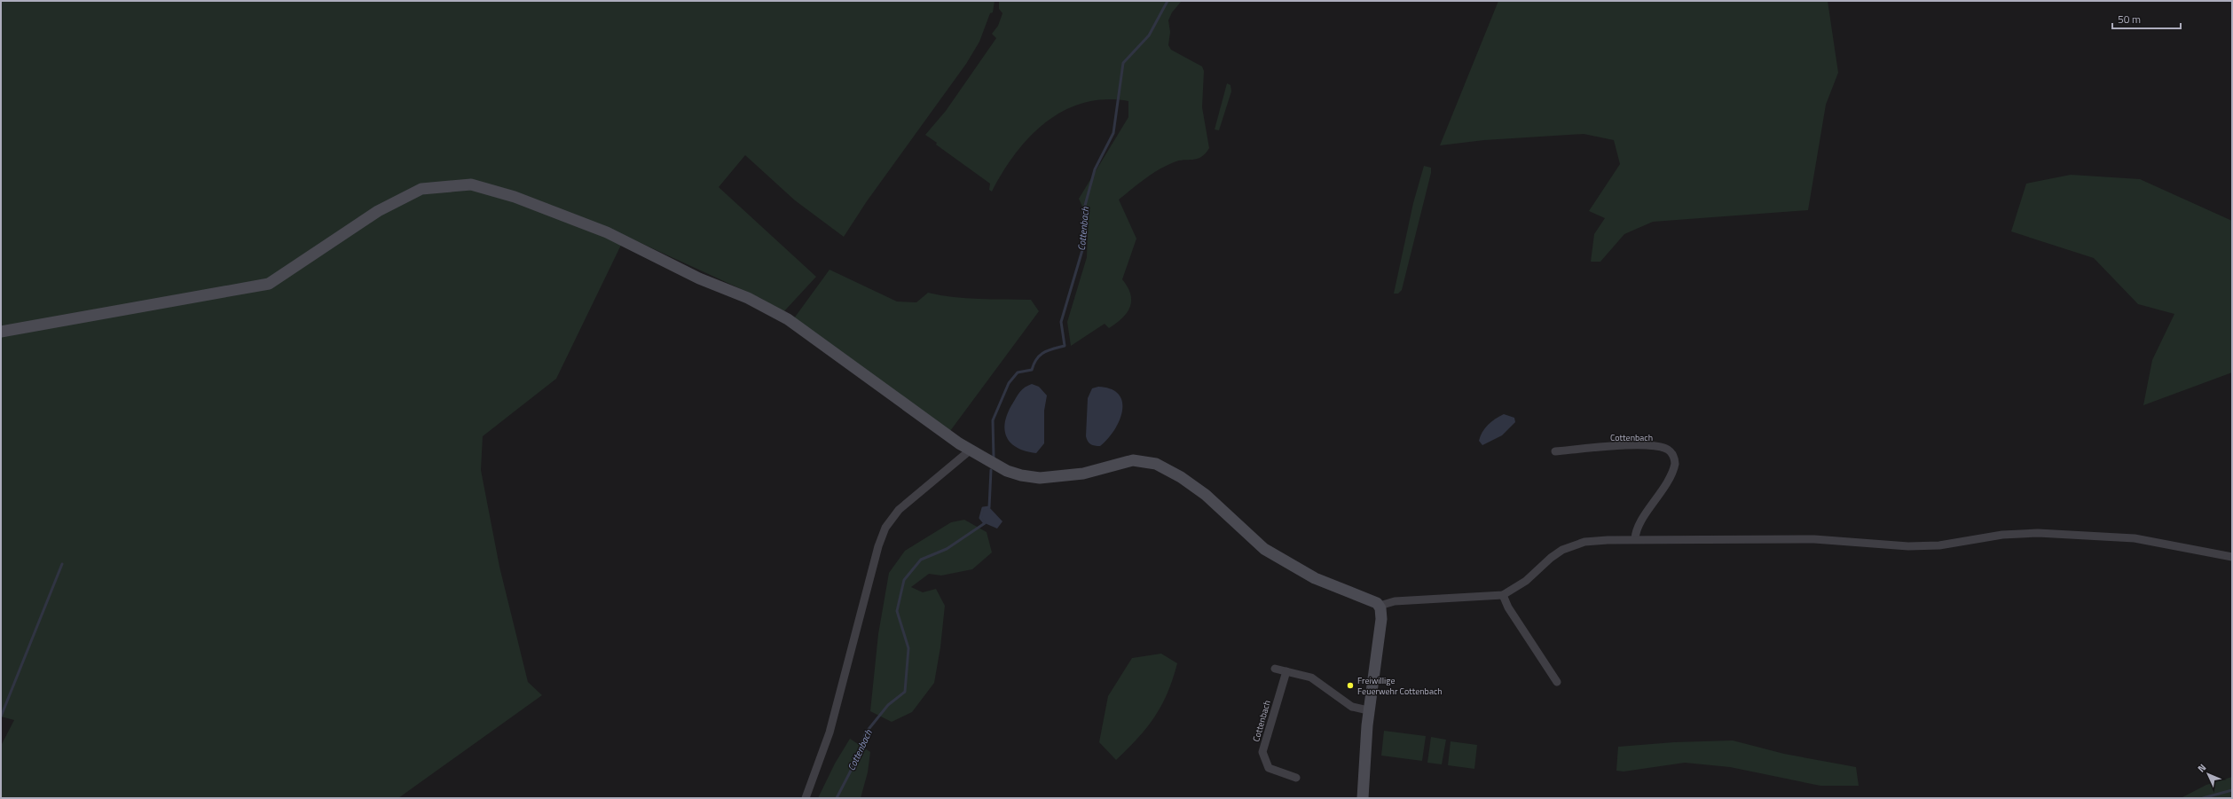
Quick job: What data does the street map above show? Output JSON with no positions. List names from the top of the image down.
{
  "streets": {
    "street": ["Cottenbach"]
  },
  "water": ["Cottenbach"],
  "places": ["Freiwillige Feuerwehr Cottenbach"],
  "scale_bar": "50 m",
  "north": "top left"
}
